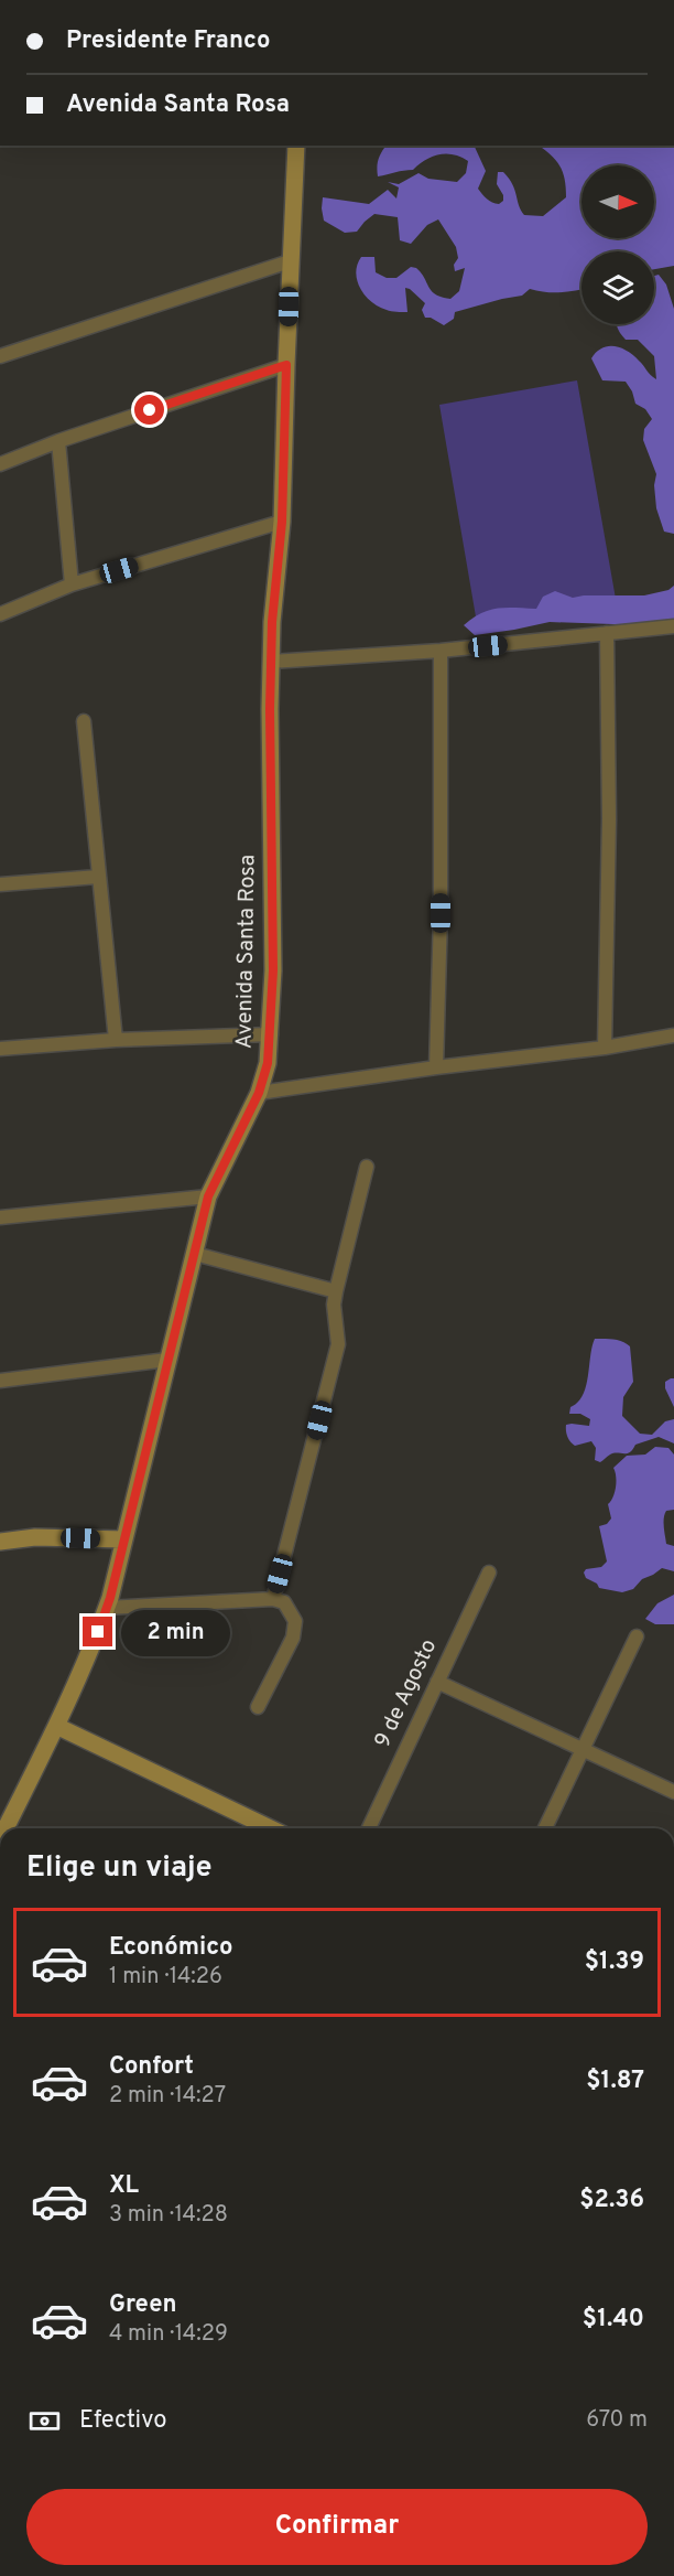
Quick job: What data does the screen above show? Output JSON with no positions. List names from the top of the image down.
{
  "streets": {
    "main road": ["Avenida Santa Rosa"],
    "street": ["9 de Agosto"]
  },
  "north": "right",
  "page": {
    "banner": ["Presidente Franco", "Avenida Santa Rosa"],
    "bubble": "2 min",
    "heading": "Elige un viaje",
    "list": [
      {
        "name": "Económico",
        "note": "1 min · 14:26",
        "value": "$1.39"
      },
      {
        "name": "Confort",
        "note": "2 min · 14:27",
        "value": "$1.87"
      },
      {
        "name": "XL",
        "note": "3 min · 14:28",
        "value": "$2.36"
      },
      {
        "name": "Green",
        "note": "4 min · 14:29",
        "value": "$1.40"
      }
    ],
    "pay": ["Efectivo", "670 m"],
    "buttons": "Confirmar"
  }
}
